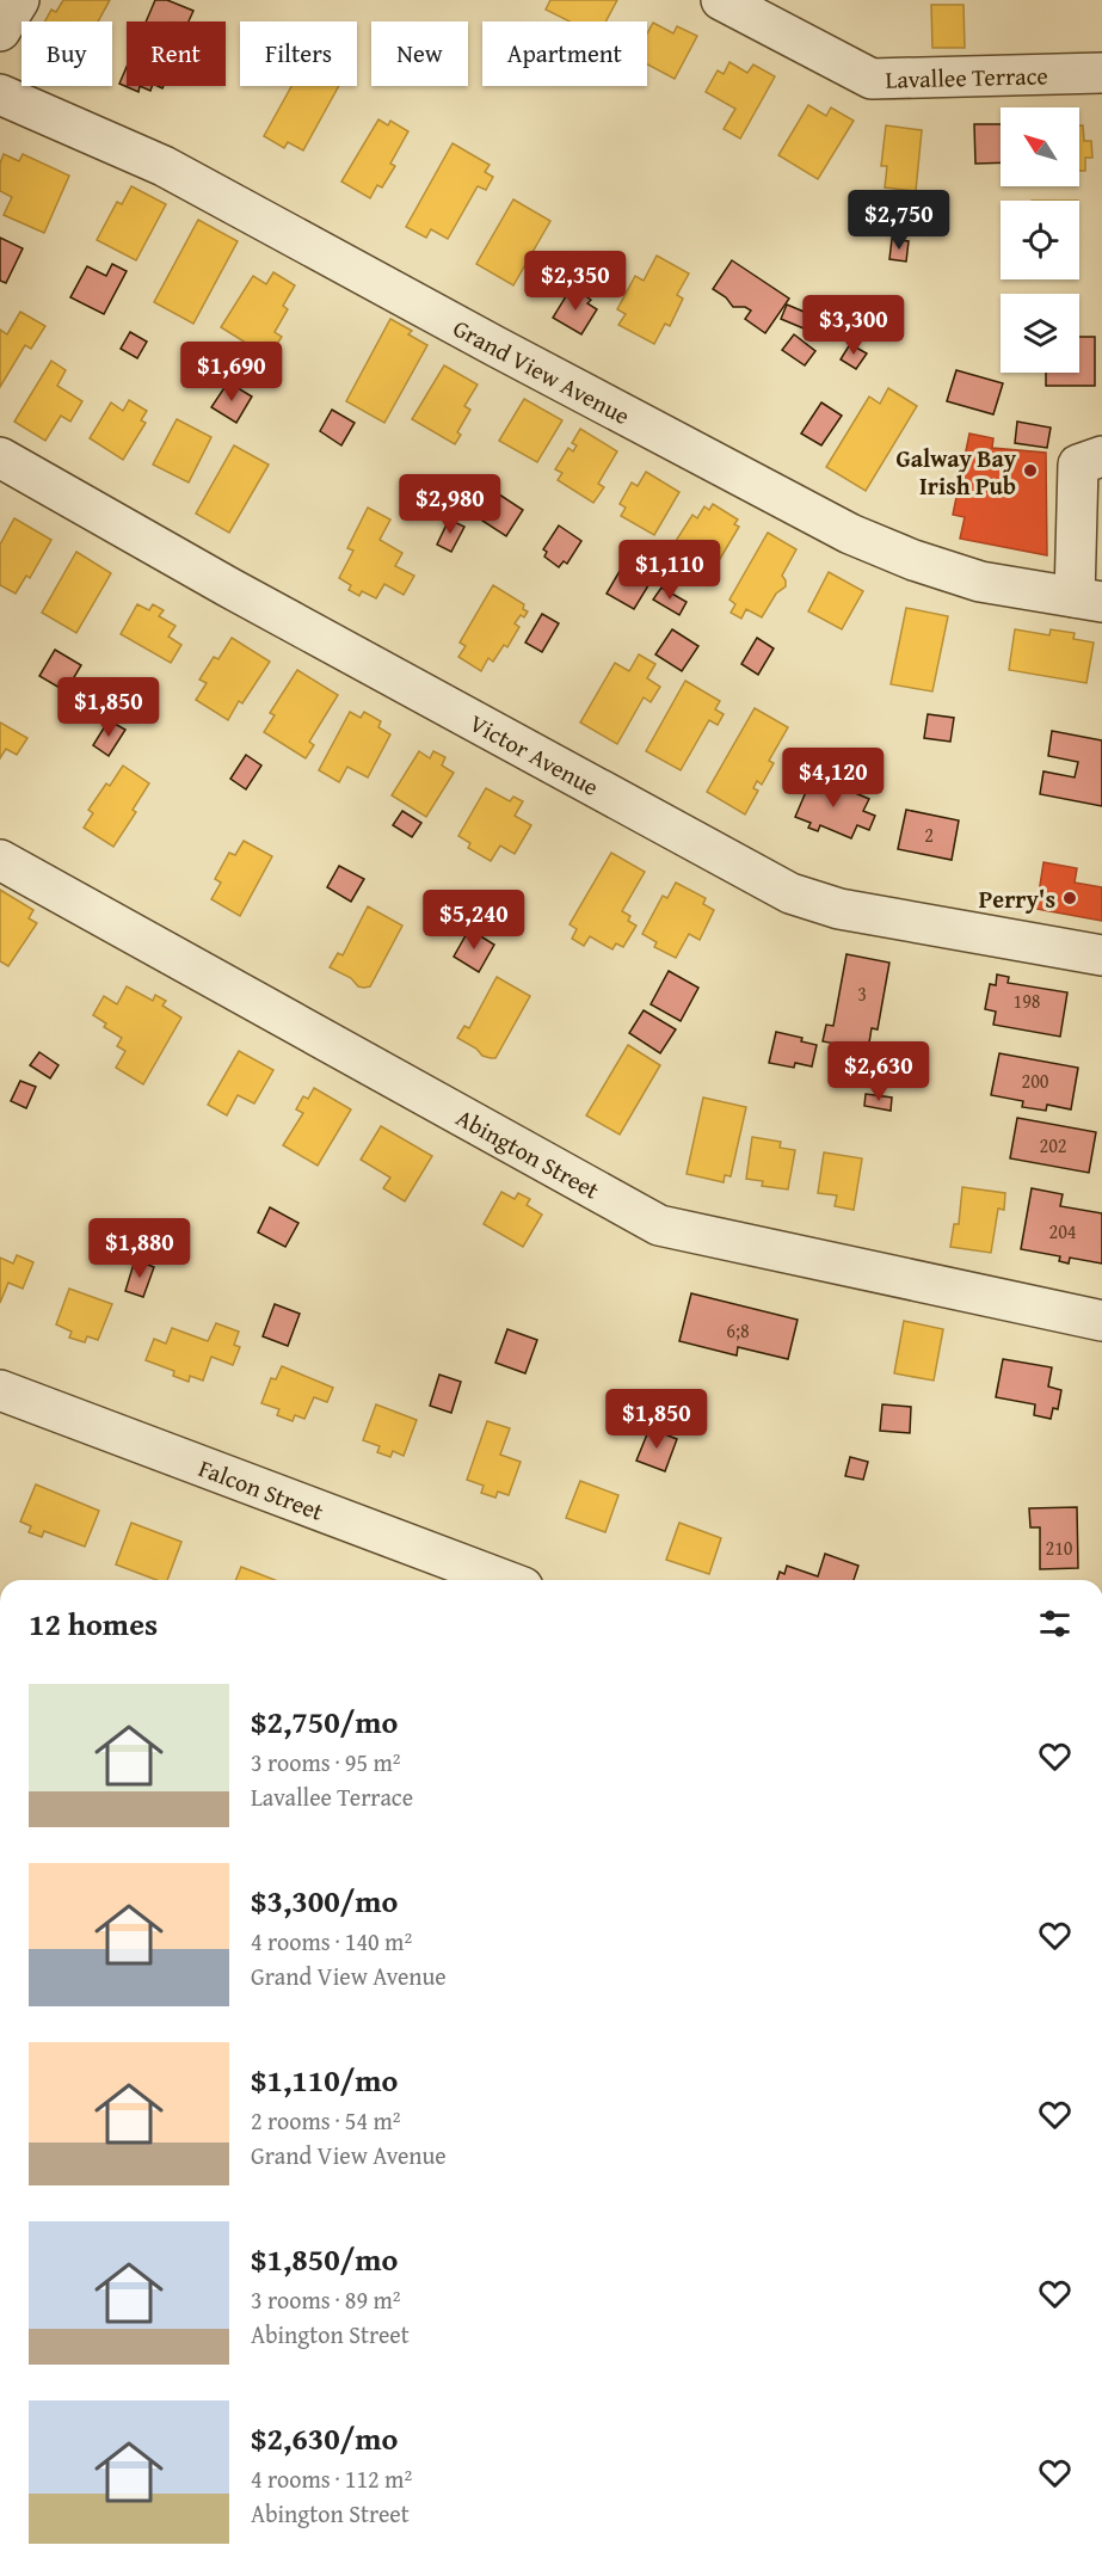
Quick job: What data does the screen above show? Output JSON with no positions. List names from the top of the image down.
{
  "streets": {
    "street": [
      "Lavallee Terrace",
      "Grand View Avenue",
      "Victor Avenue",
      "Abington Street",
      "Falcon Street"
    ]
  },
  "places": ["Galway Bay Irish Pub", "Perry's"],
  "house_numbers": [
    "2",
    "3",
    "198",
    "200",
    "202",
    "204",
    "6;8",
    "210"
  ],
  "north": "top left",
  "page": {
    "chip": [
      "Buy",
      "Rent",
      "Filters",
      "New",
      "Apartment"
    ],
    "price": [
      "$2,750",
      "$2,350",
      "$3,300",
      "$1,690",
      "$2,980",
      "$1,110",
      "$1,850",
      "$4,120",
      "$5,240",
      "$2,630",
      "$1,880",
      "$1,850"
    ],
    "heading": "12 homes",
    "list": [
      {
        "name": "$2,750/mo",
        "note": "3 rooms · 95 m² · Lavallee Terrace"
      },
      {
        "name": "$3,300/mo",
        "note": "4 rooms · 140 m² · Grand View Avenue"
      },
      {
        "name": "$1,110/mo",
        "note": "2 rooms · 54 m² · Grand View Avenue"
      },
      {
        "name": "$1,850/mo",
        "note": "3 rooms · 89 m² · Abington Street"
      },
      {
        "name": "$2,630/mo",
        "note": "4 rooms · 112 m² · Abington Street"
      }
    ]
  }
}
